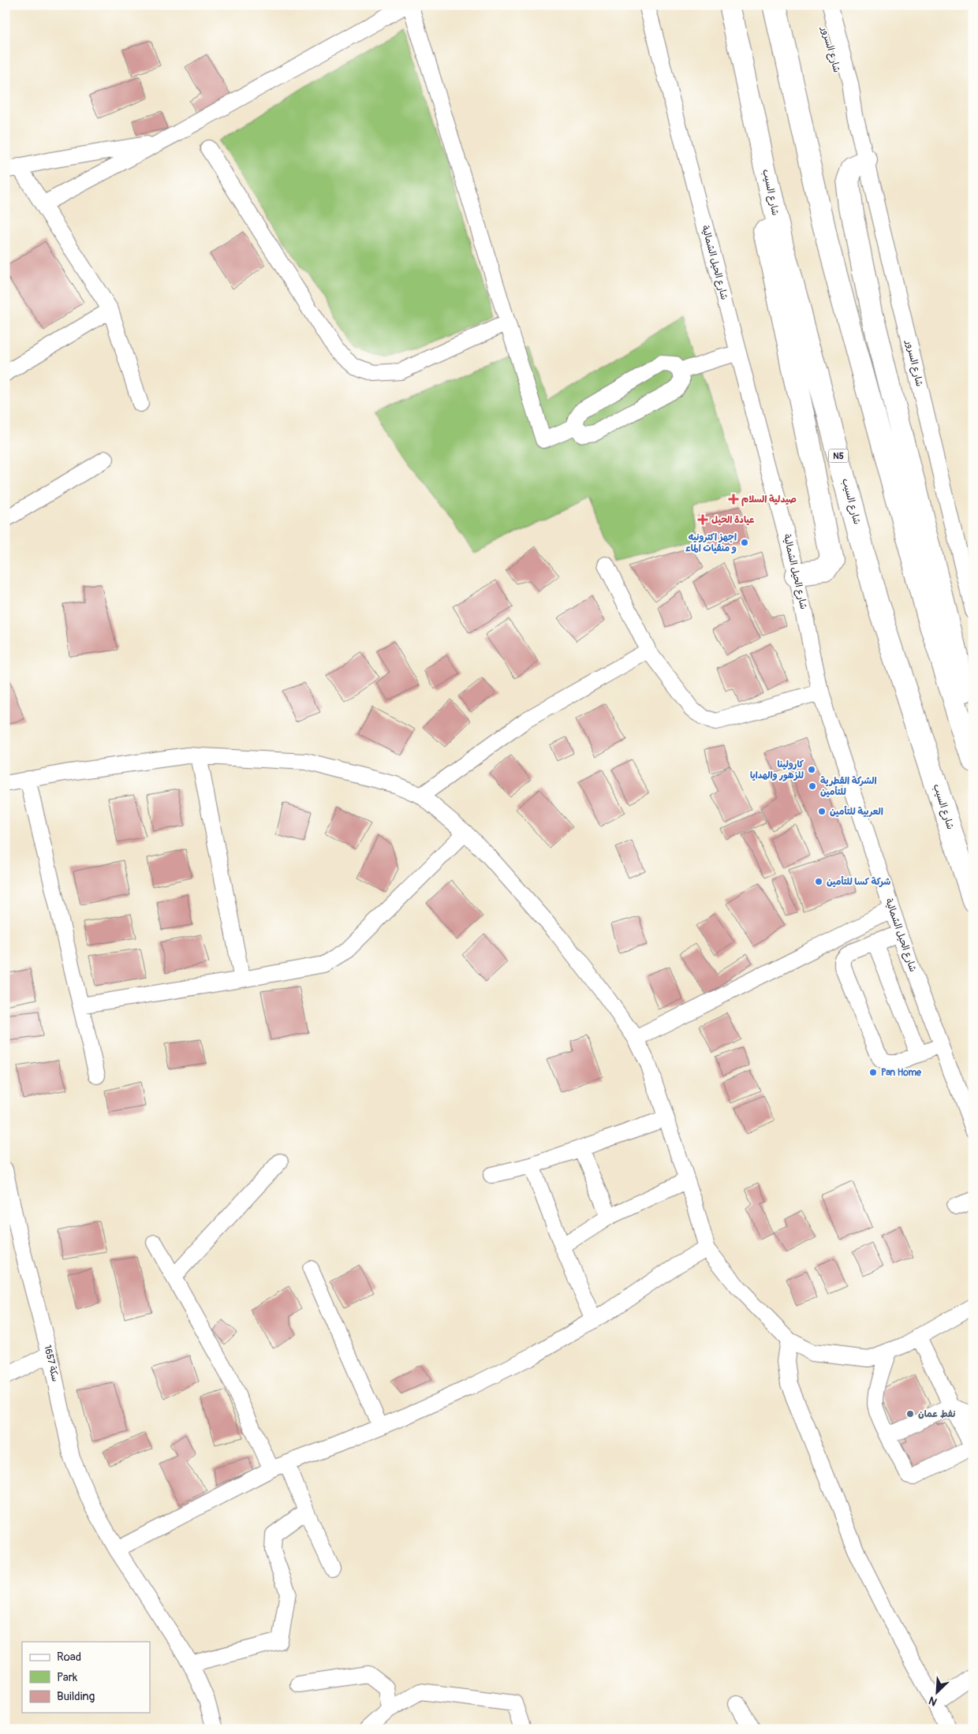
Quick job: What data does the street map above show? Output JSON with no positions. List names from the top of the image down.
{
  "streets": {
    "highway": ["شارع السيب", "N5"],
    "street": ["شارع السرور", "شارع الحيل الشمالية", "سكة 1657"]
  },
  "places": {
    "health": ["صيدلية السلام", "عيادة الحيل"],
    "other": [
      "اجهز اكترونيه و منقيات الماء",
      "كارولينا للزهور والهدايا",
      "الشركة القطرية للتأمين",
      "العربية للتأمين",
      "شركة كسا للتأمين",
      "Pan Home",
      "نفط عمان"
    ]
  },
  "legend": ["Road", "Park", "Building"],
  "north": "bottom left"
}
